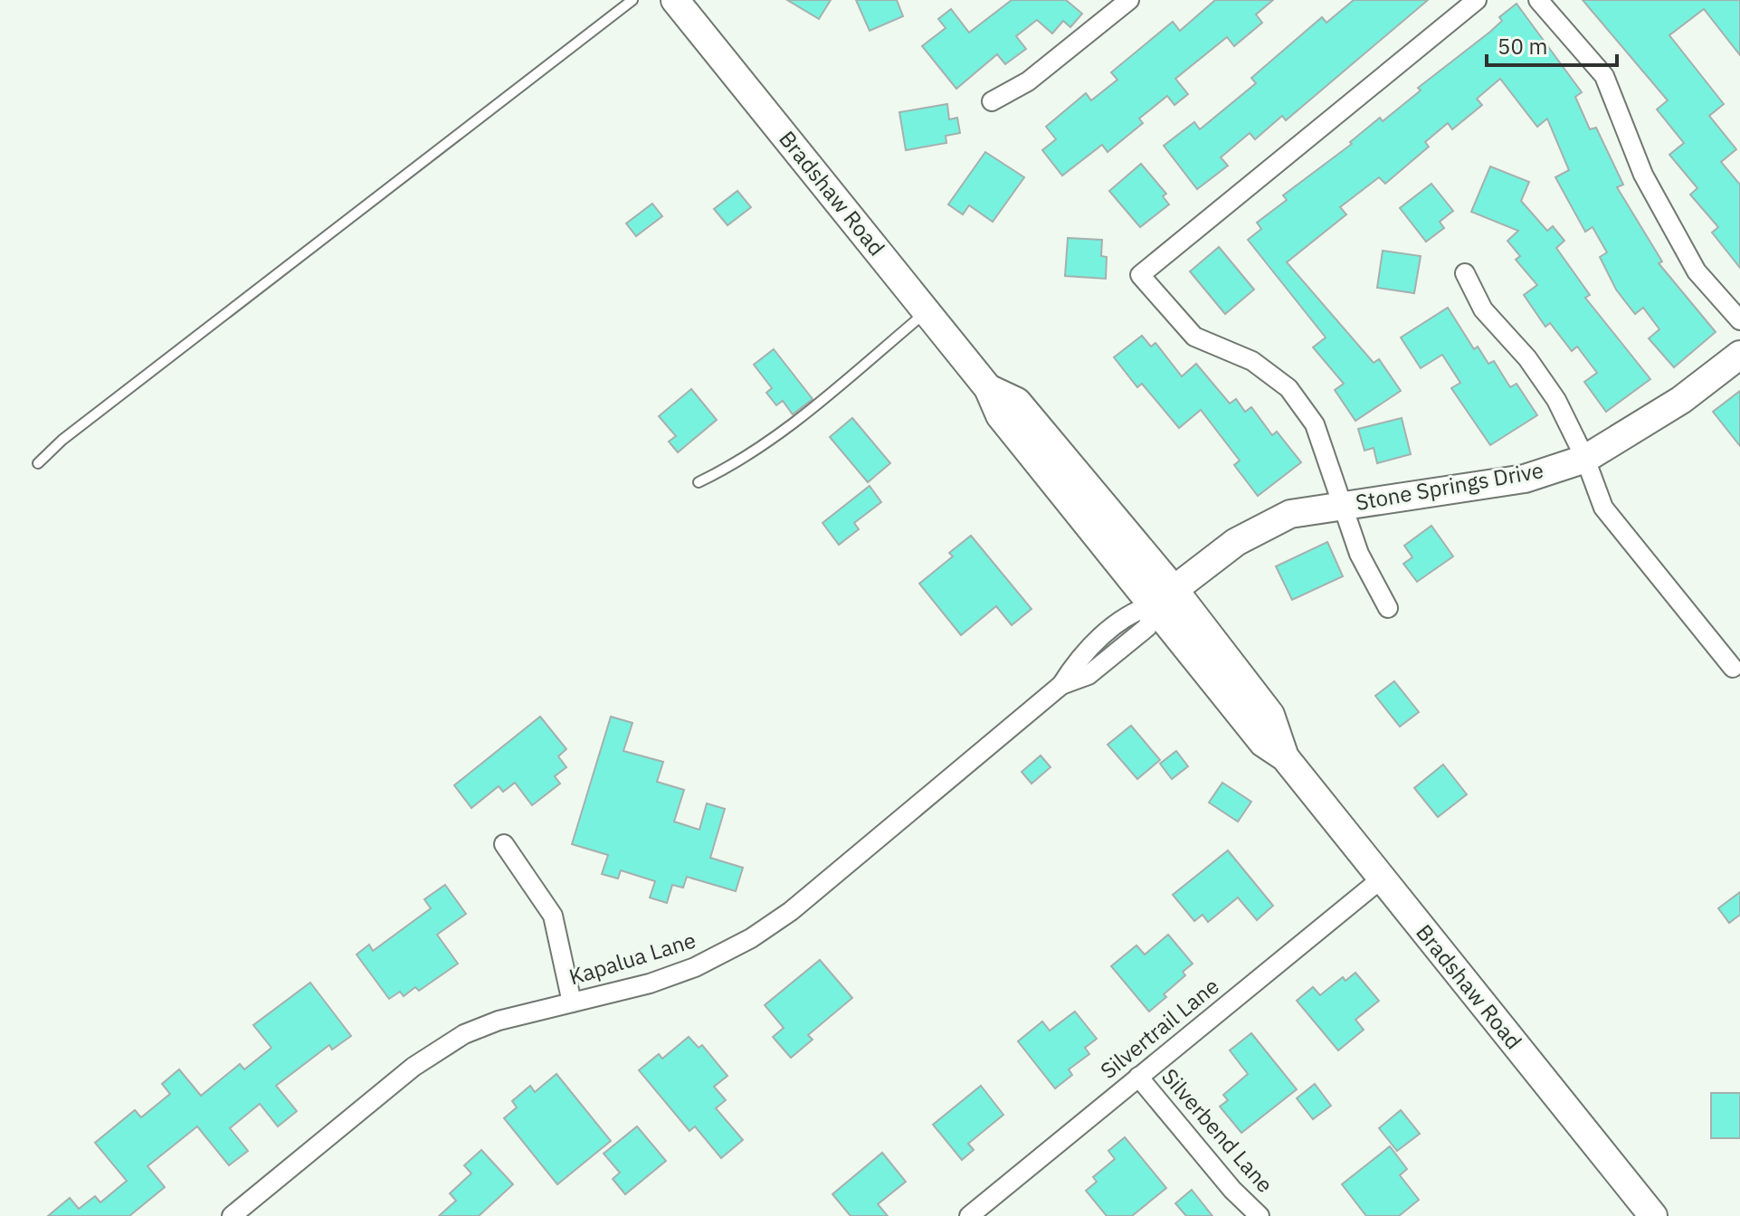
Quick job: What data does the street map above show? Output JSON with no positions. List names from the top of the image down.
{
  "streets": {
    "main road": ["Bradshaw Road", "Stone Springs Drive"],
    "street": ["Kapalua Lane", "Silvertrail Lane", "Silverbend Lane"]
  },
  "crossings": [
    ["Bradshaw Road", "Stone Springs Drive"],
    ["Bradshaw Road", "Kapalua Lane"],
    ["Bradshaw Road", "Silvertrail Lane"],
    ["Stone Springs Drive", "Kapalua Lane"],
    ["Silvertrail Lane", "Silverbend Lane"]
  ],
  "scale_bar": "50 m"
}
